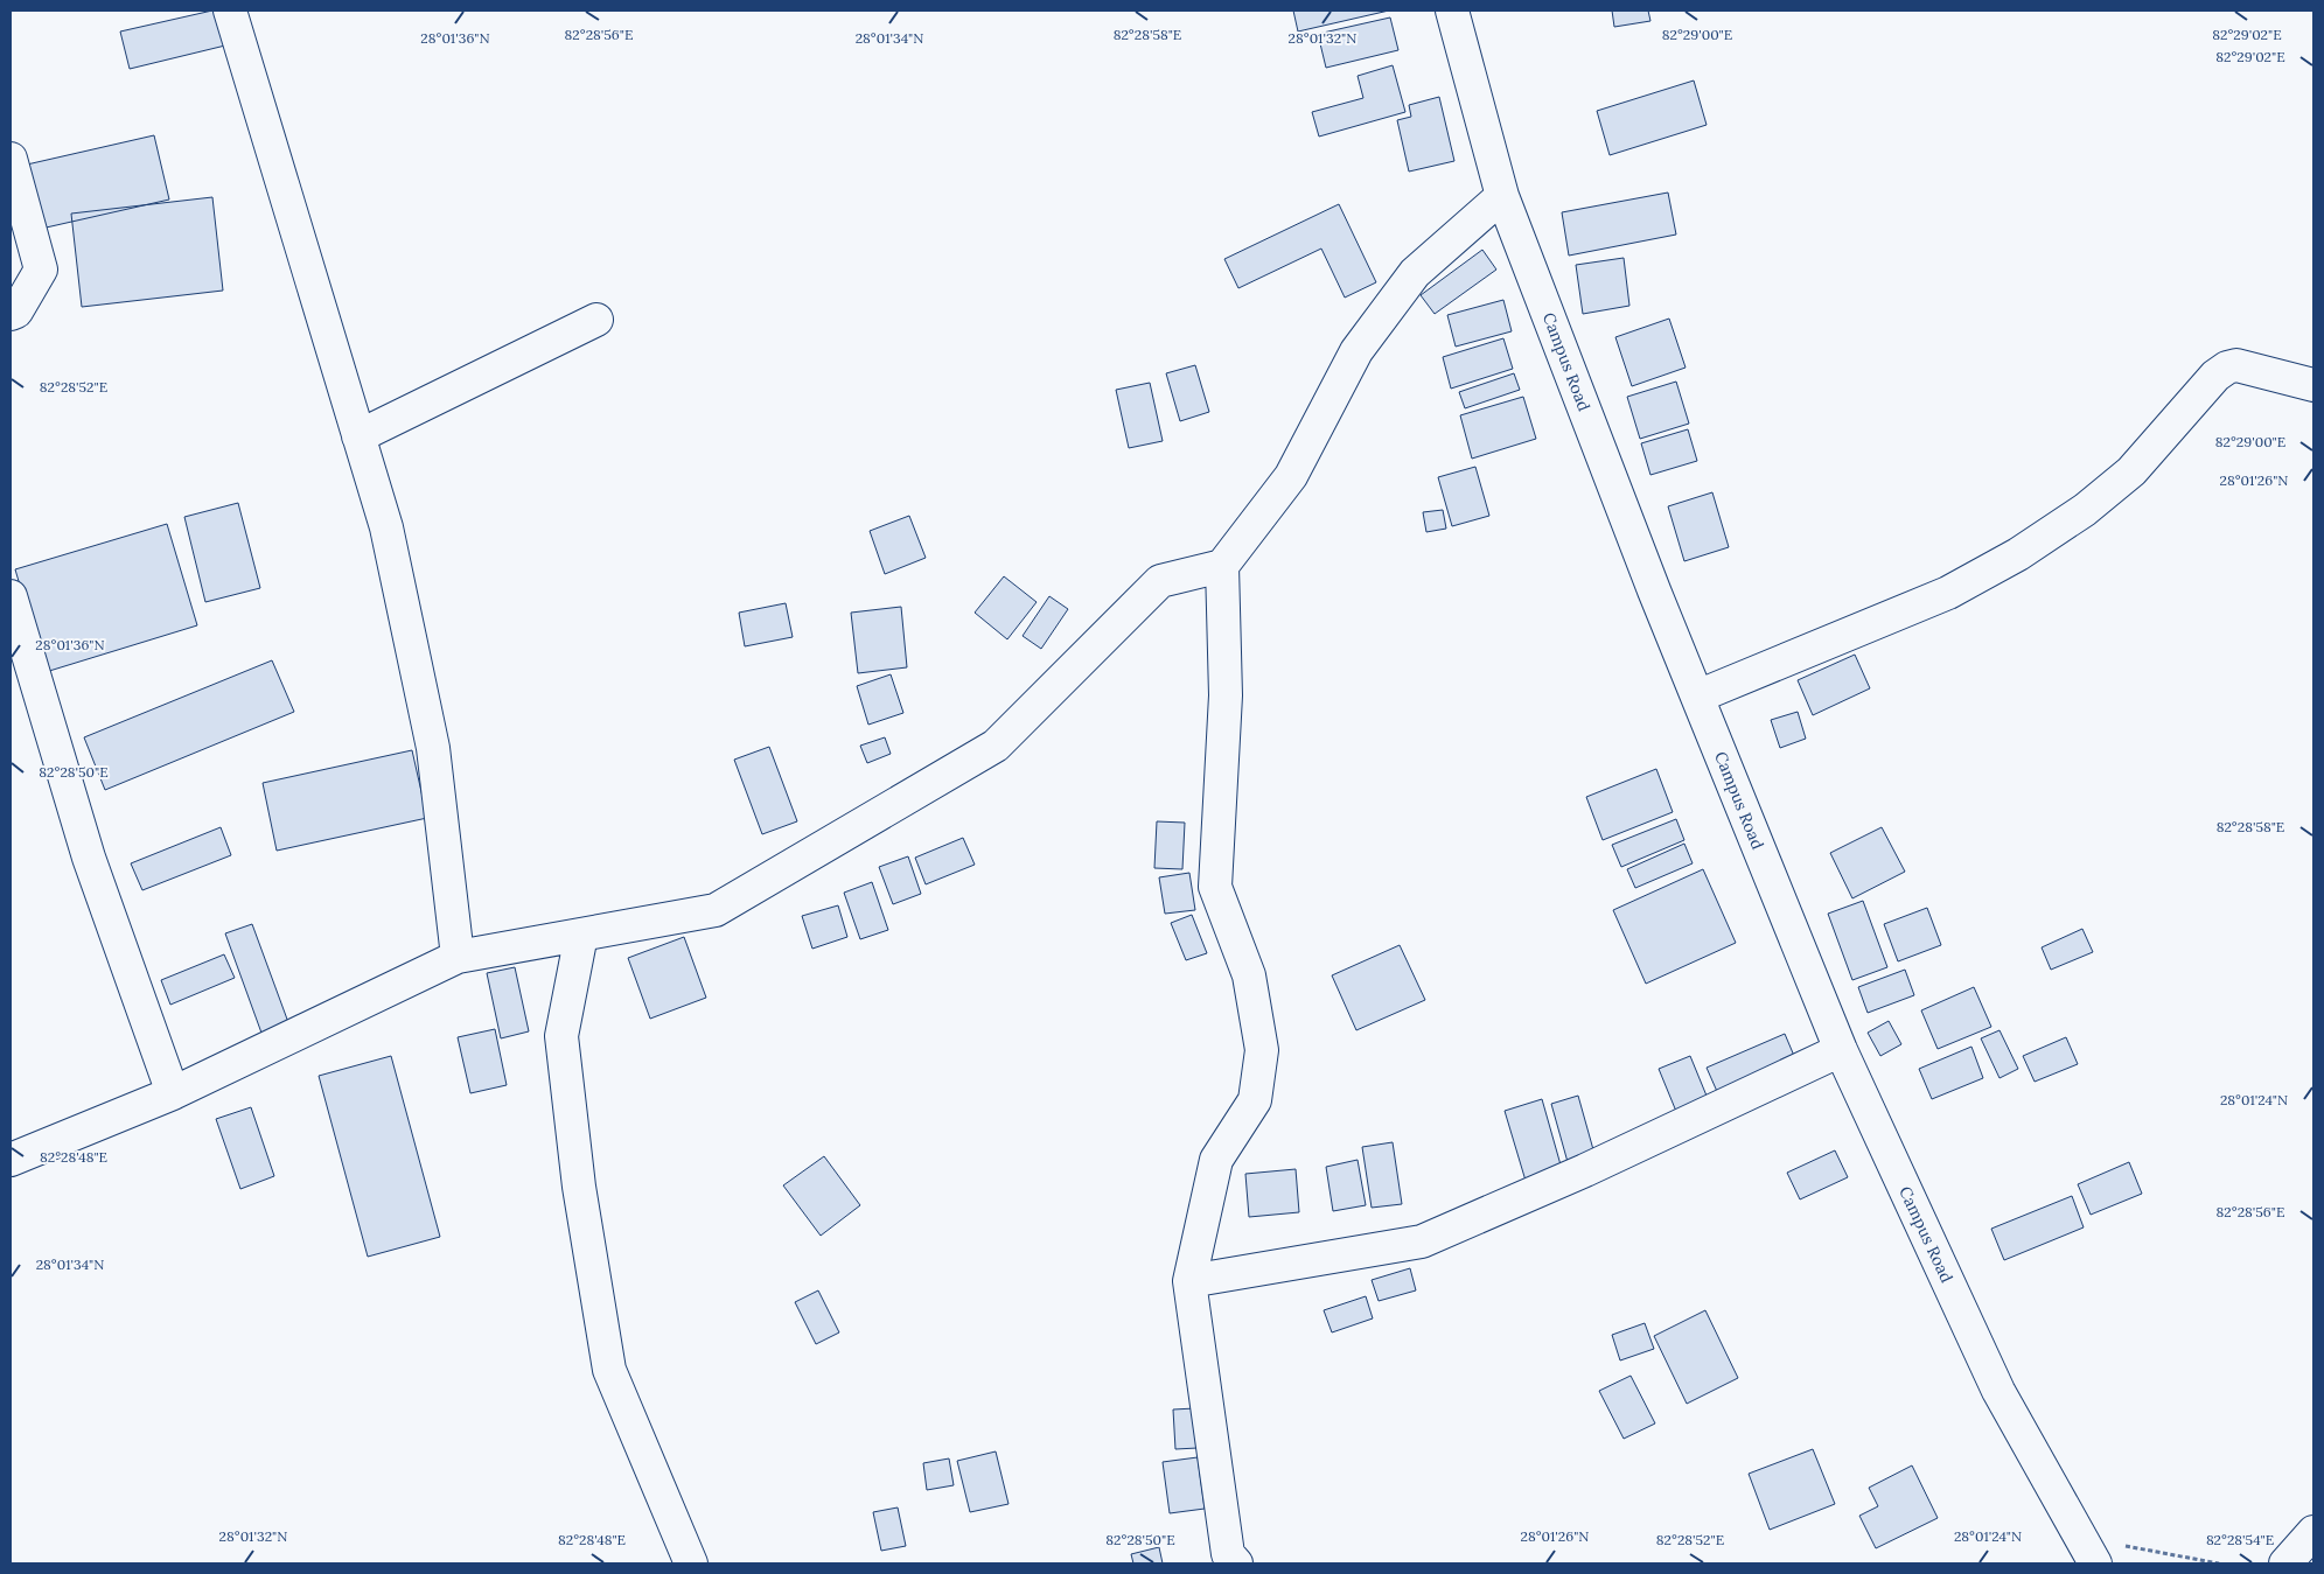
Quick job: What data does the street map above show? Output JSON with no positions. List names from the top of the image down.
{
  "streets": {
    "street": ["Campus Road"]
  },
  "coordinates": [
    "82°28'56\"E",
    "82°28'58\"E",
    "82°29'00\"E",
    "82°29'02\"E",
    "28°01'36\"N",
    "28°01'34\"N",
    "28°01'32\"N",
    "82°28'52\"E",
    "28°01'26\"N",
    "82°28'50\"E",
    "28°01'24\"N",
    "82°28'48\"E",
    "82°28'54\"E"
  ]
}
